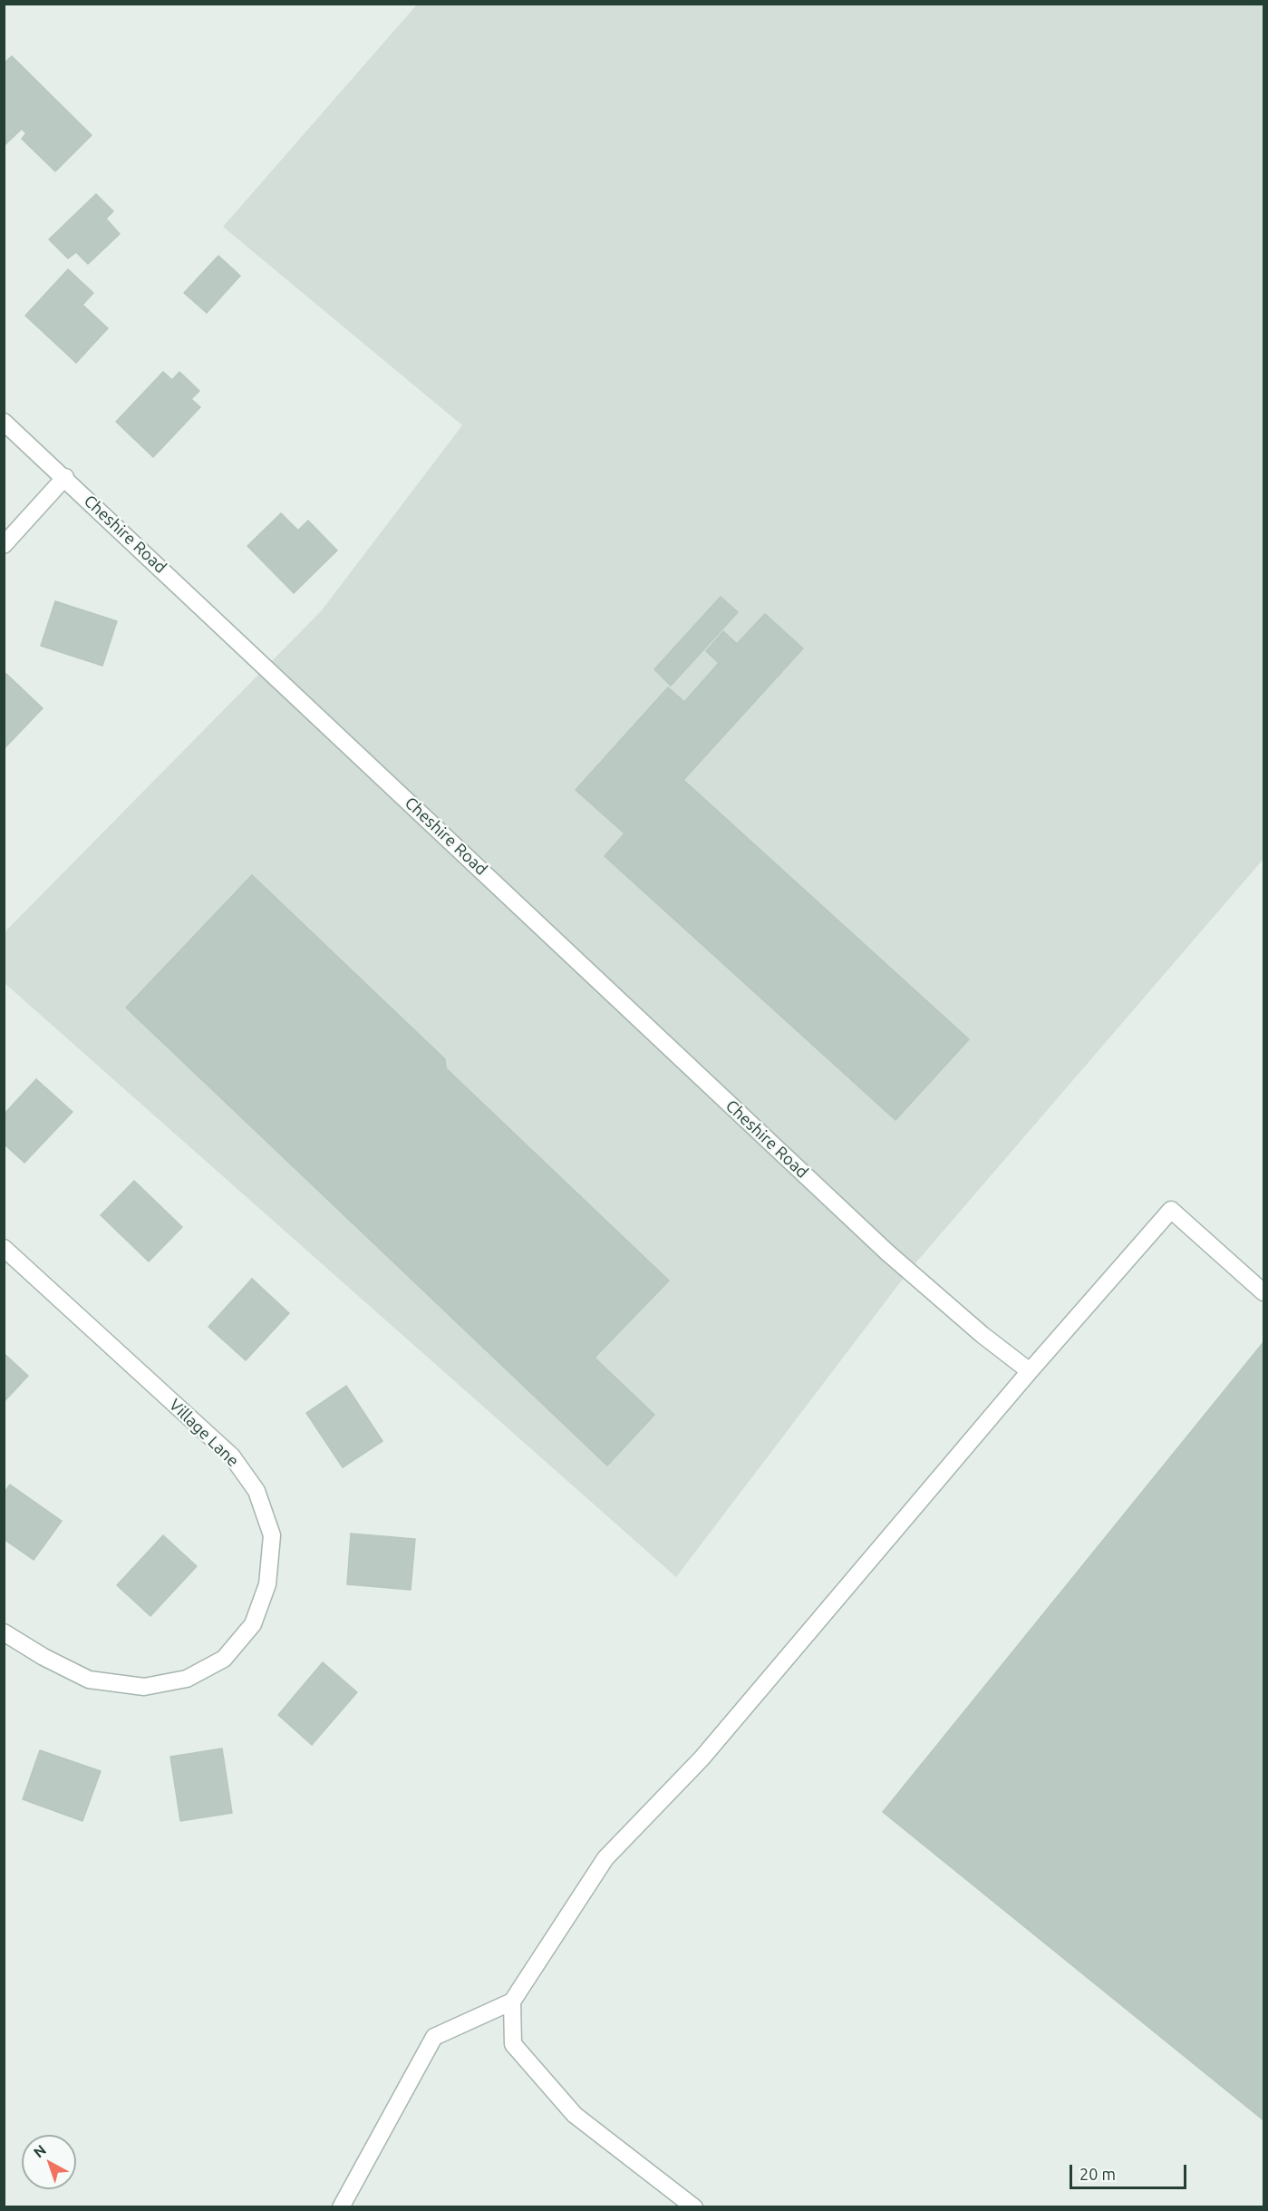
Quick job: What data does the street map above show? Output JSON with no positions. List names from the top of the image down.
{
  "streets": {
    "street": ["Cheshire Road", "Village Lane"]
  },
  "scale_bar": "20 m",
  "north": "top left"
}
